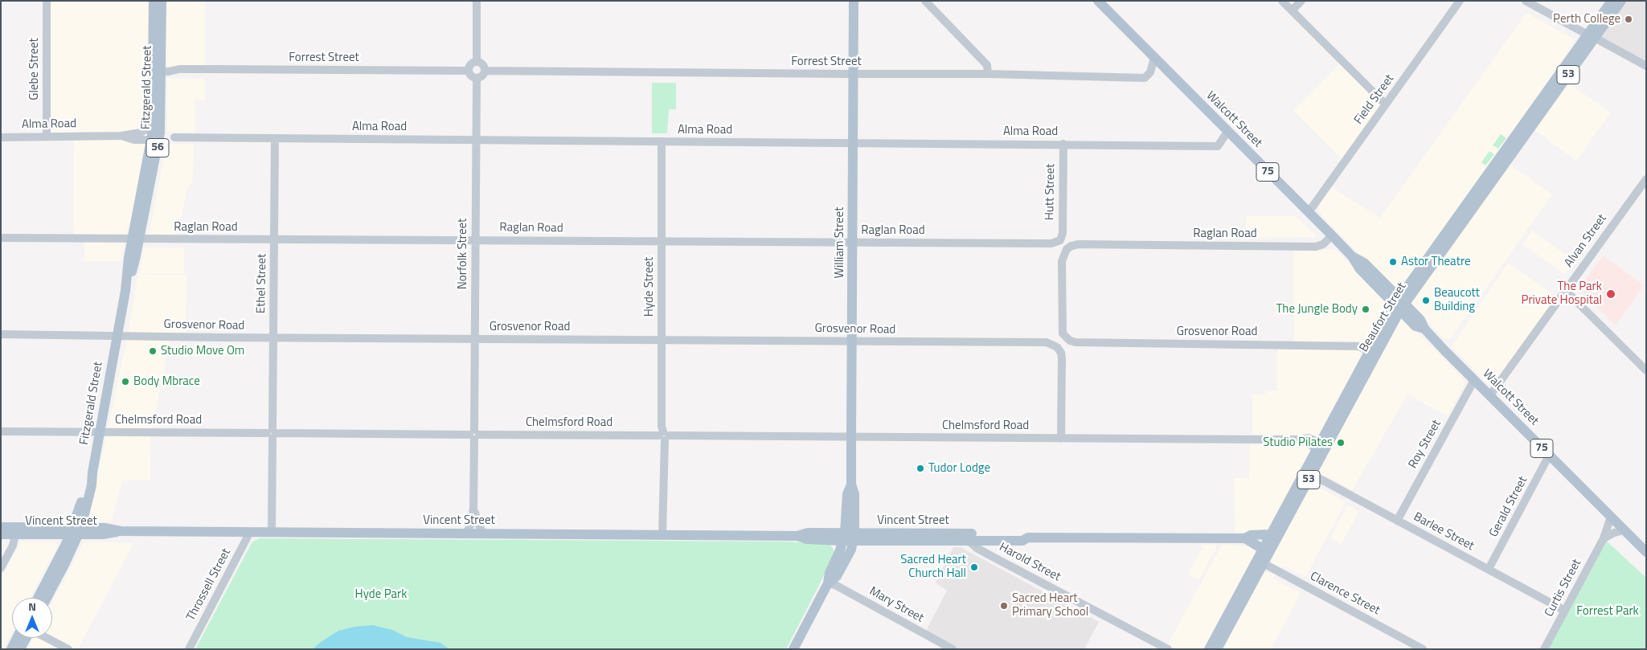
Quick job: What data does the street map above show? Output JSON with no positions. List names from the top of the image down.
{
  "streets": {
    "main road": [
      "53",
      "Fitzgerald Street",
      "Walcott Street",
      "56",
      "75",
      "William Street",
      "Beaufort Street",
      "Vincent Street"
    ],
    "street": [
      "Forrest Street",
      "Glebe Street",
      "Field Street",
      "Alma Road",
      "Hutt Street",
      "Raglan Road",
      "Alvan Street",
      "Norfolk Street",
      "Ethel Street",
      "Hyde Street",
      "Grosvenor Road",
      "Chelmsford Road",
      "Roy Street",
      "Gerald Street",
      "Barlee Street",
      "Harold Street",
      "Throssell Street",
      "Curtis Street",
      "Clarence Street",
      "Mary Street"
    ]
  },
  "crossings": [
    ["Forrest Street", "Fitzgerald Street"],
    ["Forrest Street", "Walcott Street"],
    ["Forrest Street", "William Street"],
    ["Forrest Street", "Norfolk Street"],
    ["Glebe Street", "Alma Road"],
    ["Fitzgerald Street", "Alma Road"],
    ["Fitzgerald Street", "Raglan Road"],
    ["Fitzgerald Street", "Grosvenor Road"],
    ["Fitzgerald Street", "Chelmsford Road"],
    ["Fitzgerald Street", "Vincent Street"],
    ["Field Street", "Walcott Street"],
    ["Walcott Street", "Alma Road"],
    ["Walcott Street", "Raglan Road"],
    ["Walcott Street", "Alvan Street"],
    ["Walcott Street", "Beaufort Street"],
    ["Walcott Street", "Roy Street"],
    ["Walcott Street", "Gerald Street"],
    ["Walcott Street", "Curtis Street"],
    ["Alma Road", "Hutt Street"],
    ["Alma Road", "William Street"],
    ["Alma Road", "Norfolk Street"],
    ["Alma Road", "Ethel Street"],
    ["Alma Road", "Hyde Street"],
    ["Hutt Street", "Raglan Road"],
    ["Raglan Road", "William Street"],
    ["Raglan Road", "Norfolk Street"],
    ["Raglan Road", "Ethel Street"],
    ["Raglan Road", "Hyde Street"],
    ["Raglan Road", "Grosvenor Road"],
    ["William Street", "Grosvenor Road"],
    ["William Street", "Chelmsford Road"],
    ["William Street", "Vincent Street"],
    ["William Street", "Mary Street"],
    ["Norfolk Street", "Grosvenor Road"],
    ["Norfolk Street", "Chelmsford Road"],
    ["Norfolk Street", "Vincent Street"],
    ["Ethel Street", "Grosvenor Road"],
    ["Ethel Street", "Chelmsford Road"],
    ["Ethel Street", "Vincent Street"],
    ["Hyde Street", "Grosvenor Road"],
    ["Hyde Street", "Chelmsford Road"],
    ["Hyde Street", "Vincent Street"],
    ["Beaufort Street", "Grosvenor Road"],
    ["Beaufort Street", "Chelmsford Road"],
    ["Beaufort Street", "Vincent Street"],
    ["Beaufort Street", "Barlee Street"],
    ["Beaufort Street", "Clarence Street"],
    ["Grosvenor Road", "Chelmsford Road"],
    ["Roy Street", "Barlee Street"],
    ["Gerald Street", "Barlee Street"],
    ["Vincent Street", "Harold Street"],
    ["Vincent Street", "Throssell Street"],
    ["Barlee Street", "Curtis Street"]
  ],
  "parks": ["Hyde Park", "Forrest Park"],
  "places": [
    "Perth College",
    "Astor Theatre",
    "The Park Private Hospital",
    "Beaucott Building",
    "The Jungle Body",
    "Studio Move Om",
    "Body Mbrace",
    "Studio Pilates",
    "Tudor Lodge",
    "Sacred Heart Church Hall",
    "Sacred Heart Primary School"
  ],
  "north": "top"
}
